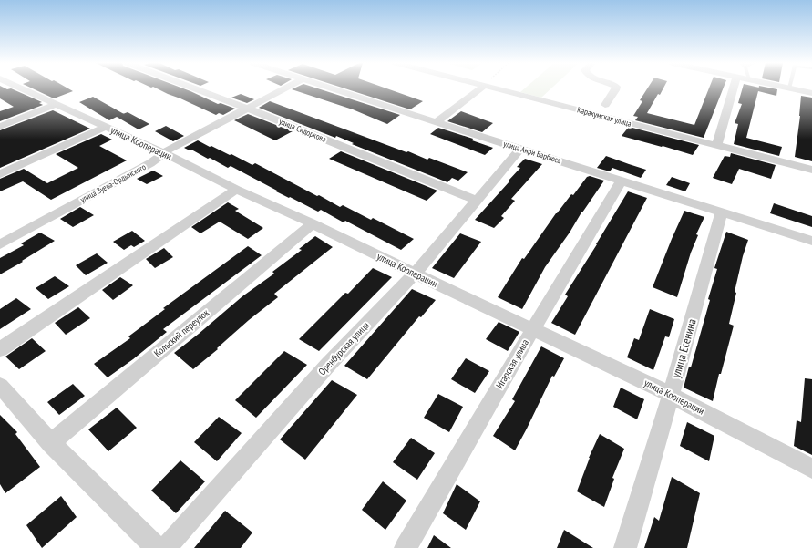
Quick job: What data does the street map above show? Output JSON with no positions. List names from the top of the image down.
{
  "streets": {
    "street": [
      "Каракумская улица",
      "улица Сидоркова",
      "улица Кооперации",
      "улица Анри Барбюса",
      "улица Зуева-Ордынского",
      "Кольский переулок",
      "Оренбурская улица",
      "улица Есенина",
      "Игарская улица"
    ]
  },
  "crossings": [
    ["улица Сидоркова", "улица Зуева-Ордынского"],
    ["улица Сидоркова", "Оренбурская улица"],
    ["улица Кооперации", "улица Зуева-Ордынского"],
    ["улица Кооперации", "Кольский переулок"],
    ["улица Кооперации", "Оренбурская улица"],
    ["улица Кооперации", "улица Есенина"],
    ["улица Кооперации", "Игарская улица"],
    ["улица Анри Барбюса", "Оренбурская улица"],
    ["улица Анри Барбюса", "улица Есенина"],
    ["улица Анри Барбюса", "Игарская улица"]
  ]
}
